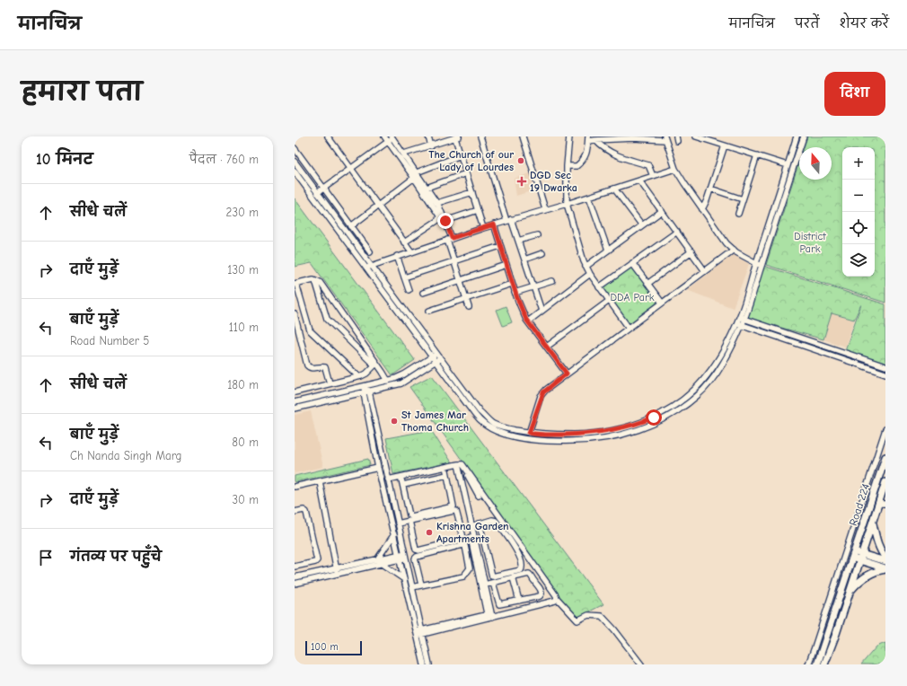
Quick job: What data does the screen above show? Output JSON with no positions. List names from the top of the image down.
{
  "streets": {
    "main road": ["Road 224"]
  },
  "parks": ["District Park", "DDA Park"],
  "places": {
    "other": ["The Church of our Lady of Lourdes", "St James Mar Thoma Church", "Krishna Garden Apartments"],
    "health": ["DGD Sec 19 Dwarka"]
  },
  "scale_bar": "100 m",
  "north": "top",
  "page": {
    "header": "मानचित्र",
    "nav": ["मानचित्र", "परतें", "शेयर करें"],
    "title": "हमारा पता",
    "buttons": "दिशा",
    "heading": ["10 मिनट", "पैदल · 760 m"],
    "map_buttons": ["+", "−"],
    "list": [
      ["सीधे चलें", "230 m"],
      ["दाएँ मुड़ें", "130 m"],
      ["बाएँ मुड़ें", "Road Number 5", "110 m"],
      ["सीधे चलें", "180 m"],
      ["बाएँ मुड़ें", "Ch Nanda Singh Marg", "80 m"],
      ["दाएँ मुड़ें", "30 m"],
      "गंतव्य पर पहुँचे"
    ],
    "scale": "100 m"
  }
}
